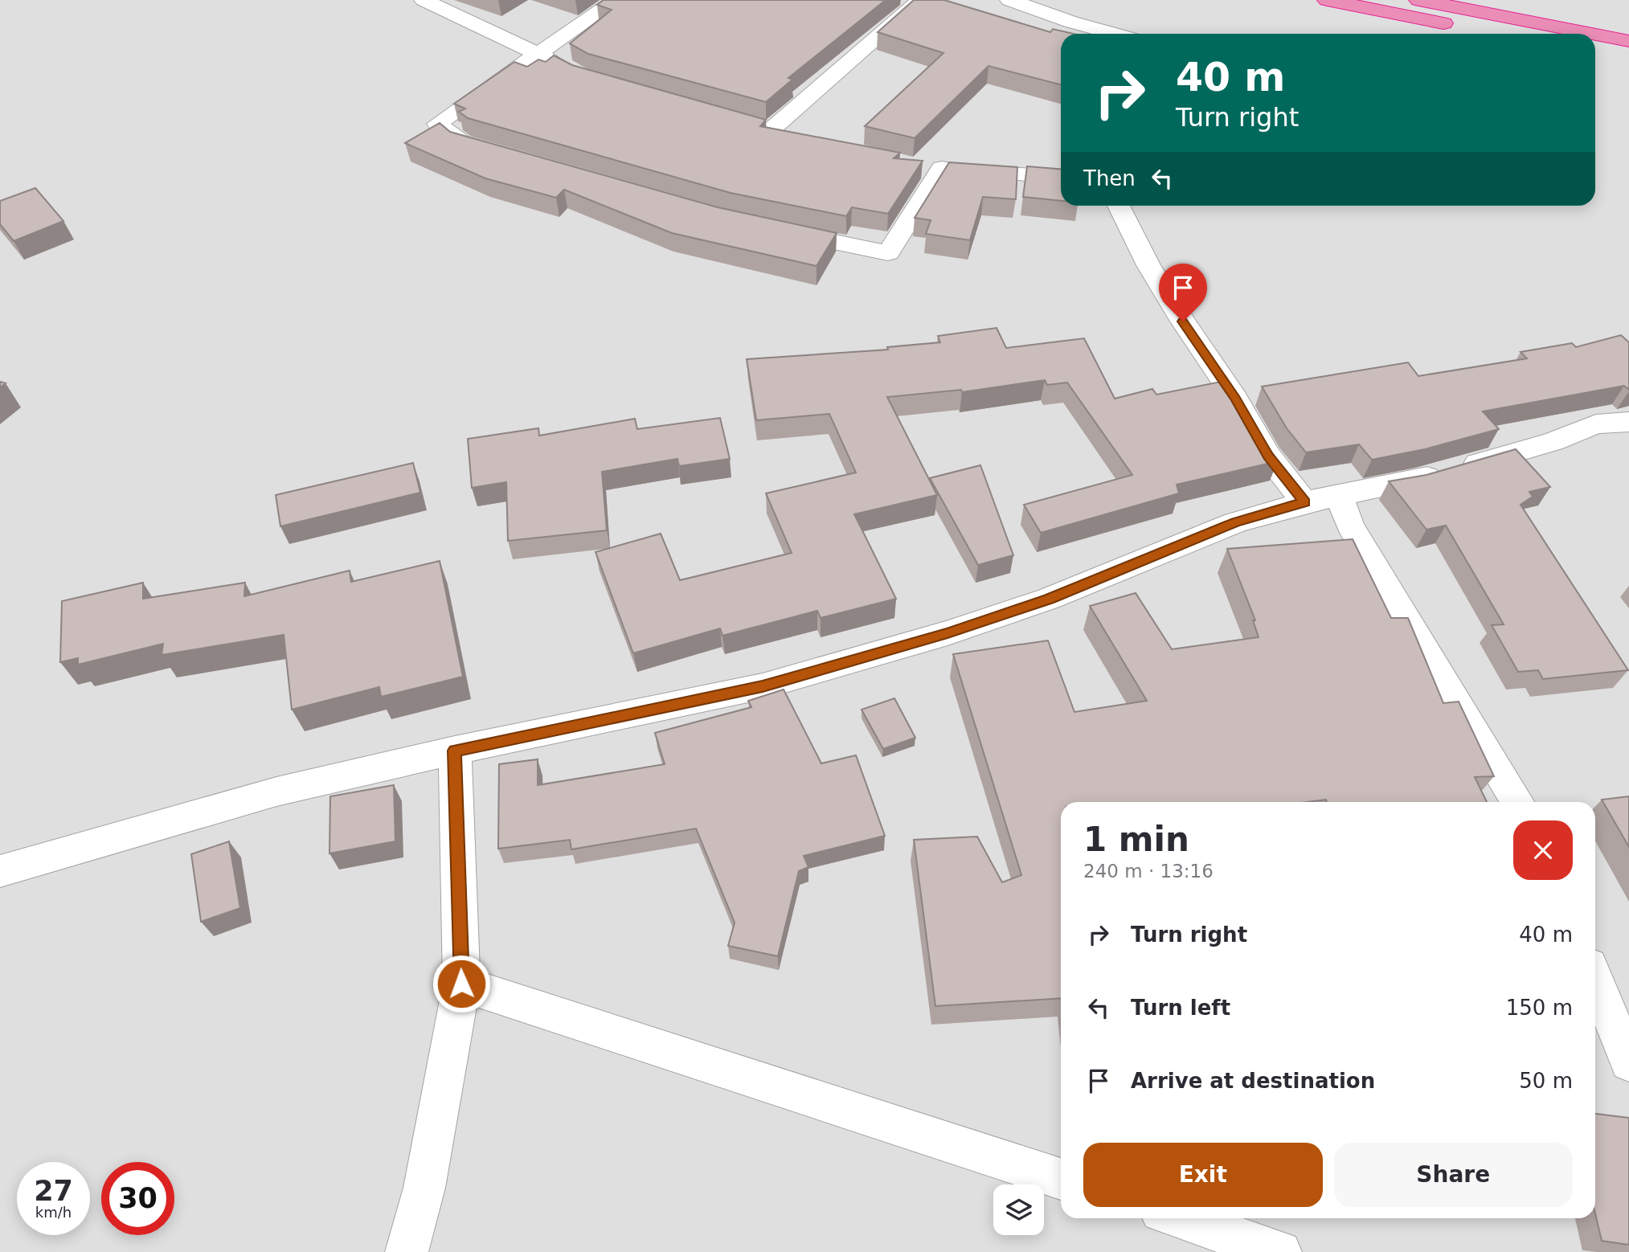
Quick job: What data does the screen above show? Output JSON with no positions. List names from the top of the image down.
{
  "page": {
    "turn": ["40 m", "Turn right"],
    "then": "Then",
    "heading": ["1 min", "240 m · 13:16"],
    "list": [
      {
        "name": "Turn right",
        "value": "40 m"
      },
      {
        "name": "Turn left",
        "value": "150 m"
      },
      {
        "name": "Arrive at destination",
        "value": "50 m"
      }
    ],
    "buttons": ["Exit", "Share"],
    "speed": "27 km/h",
    "limit": "30"
  }
}
